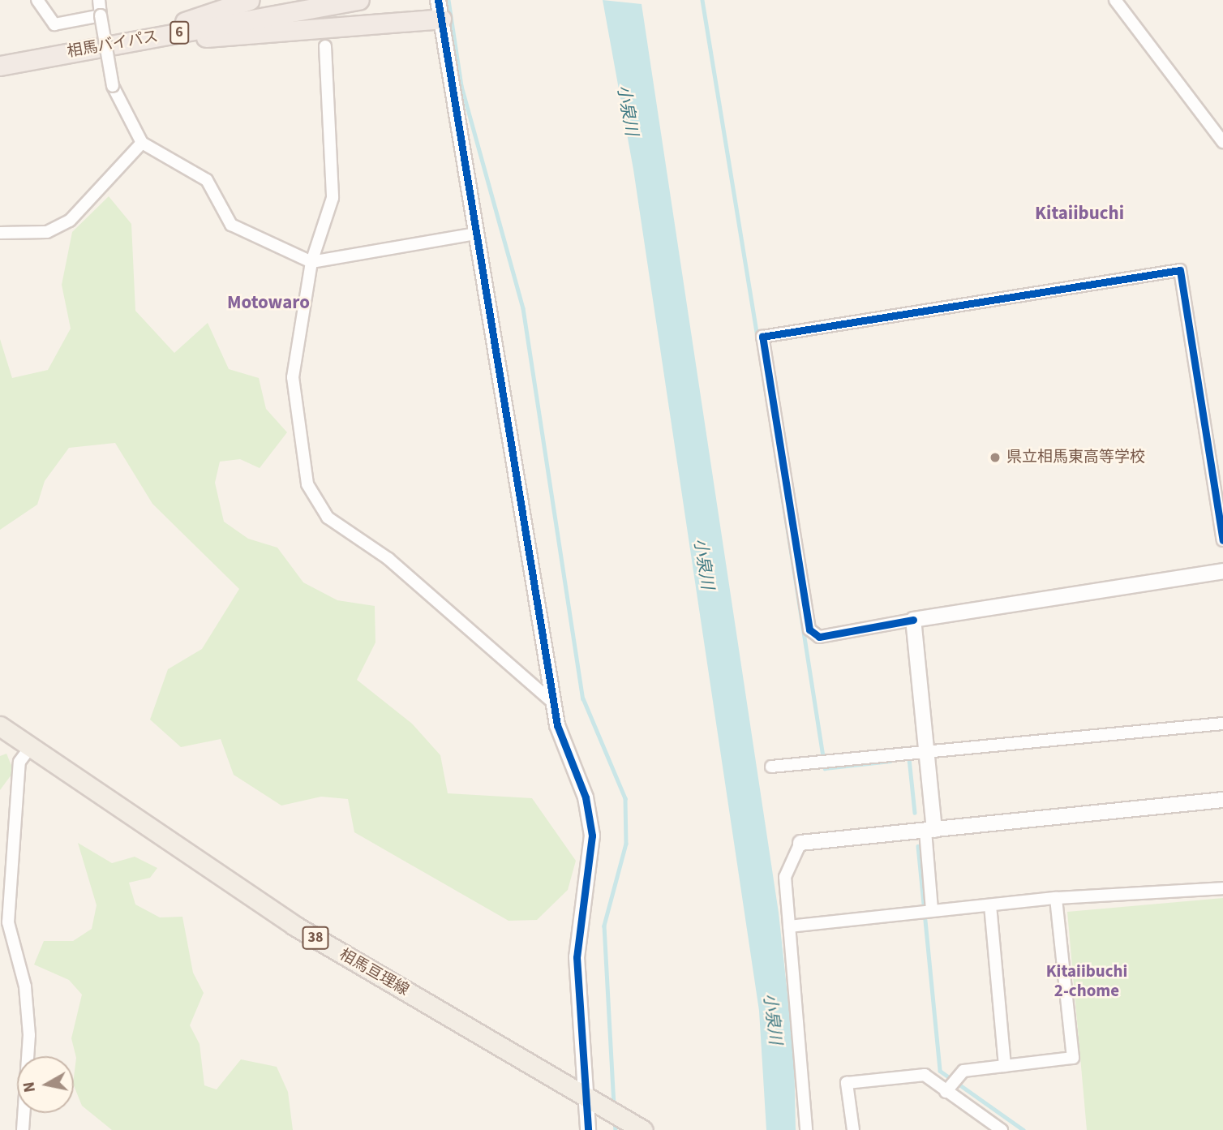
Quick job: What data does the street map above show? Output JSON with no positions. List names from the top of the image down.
{
  "streets": {
    "highway": ["6", "相馬バイパス"],
    "main road": ["38", "相馬亘理線"]
  },
  "districts": ["Kitaiibuchi", "Motowaro", "Kitaiibuchi 2-chome"],
  "water": ["小泉川"],
  "places": ["県立相馬東高等学校"],
  "north": "left"
}
